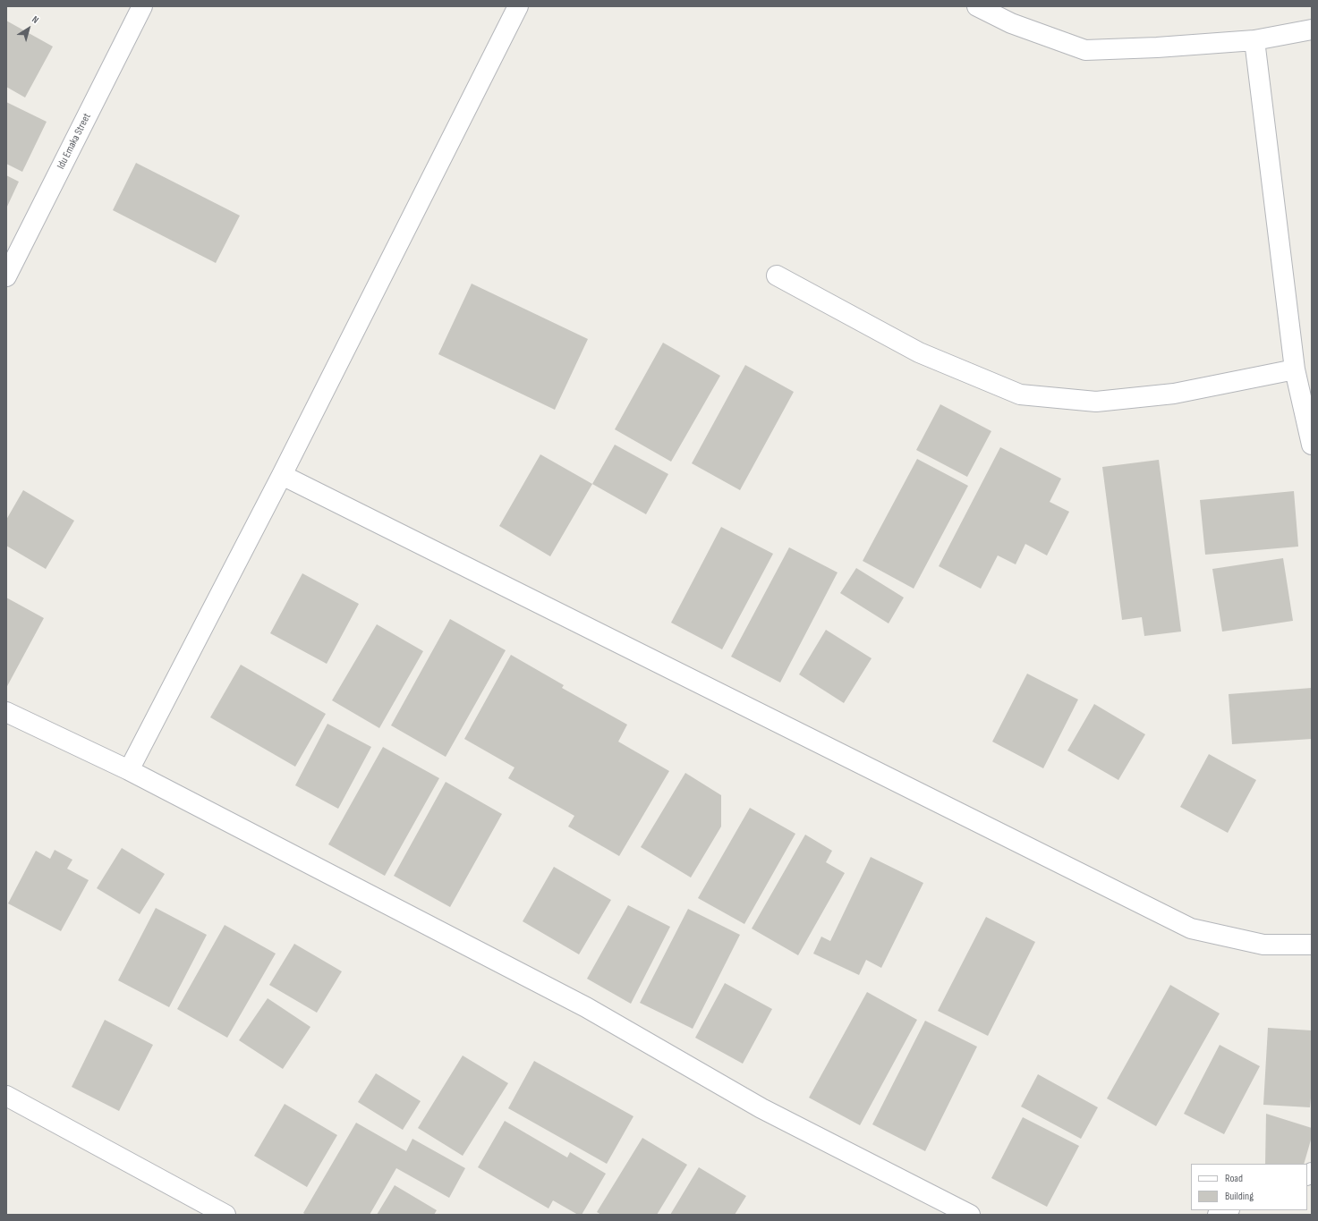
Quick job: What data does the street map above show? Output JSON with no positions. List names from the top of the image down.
{
  "streets": {
    "street": ["Idu Emaka Street"]
  },
  "legend": ["Road", "Building"],
  "north": "top right"
}
